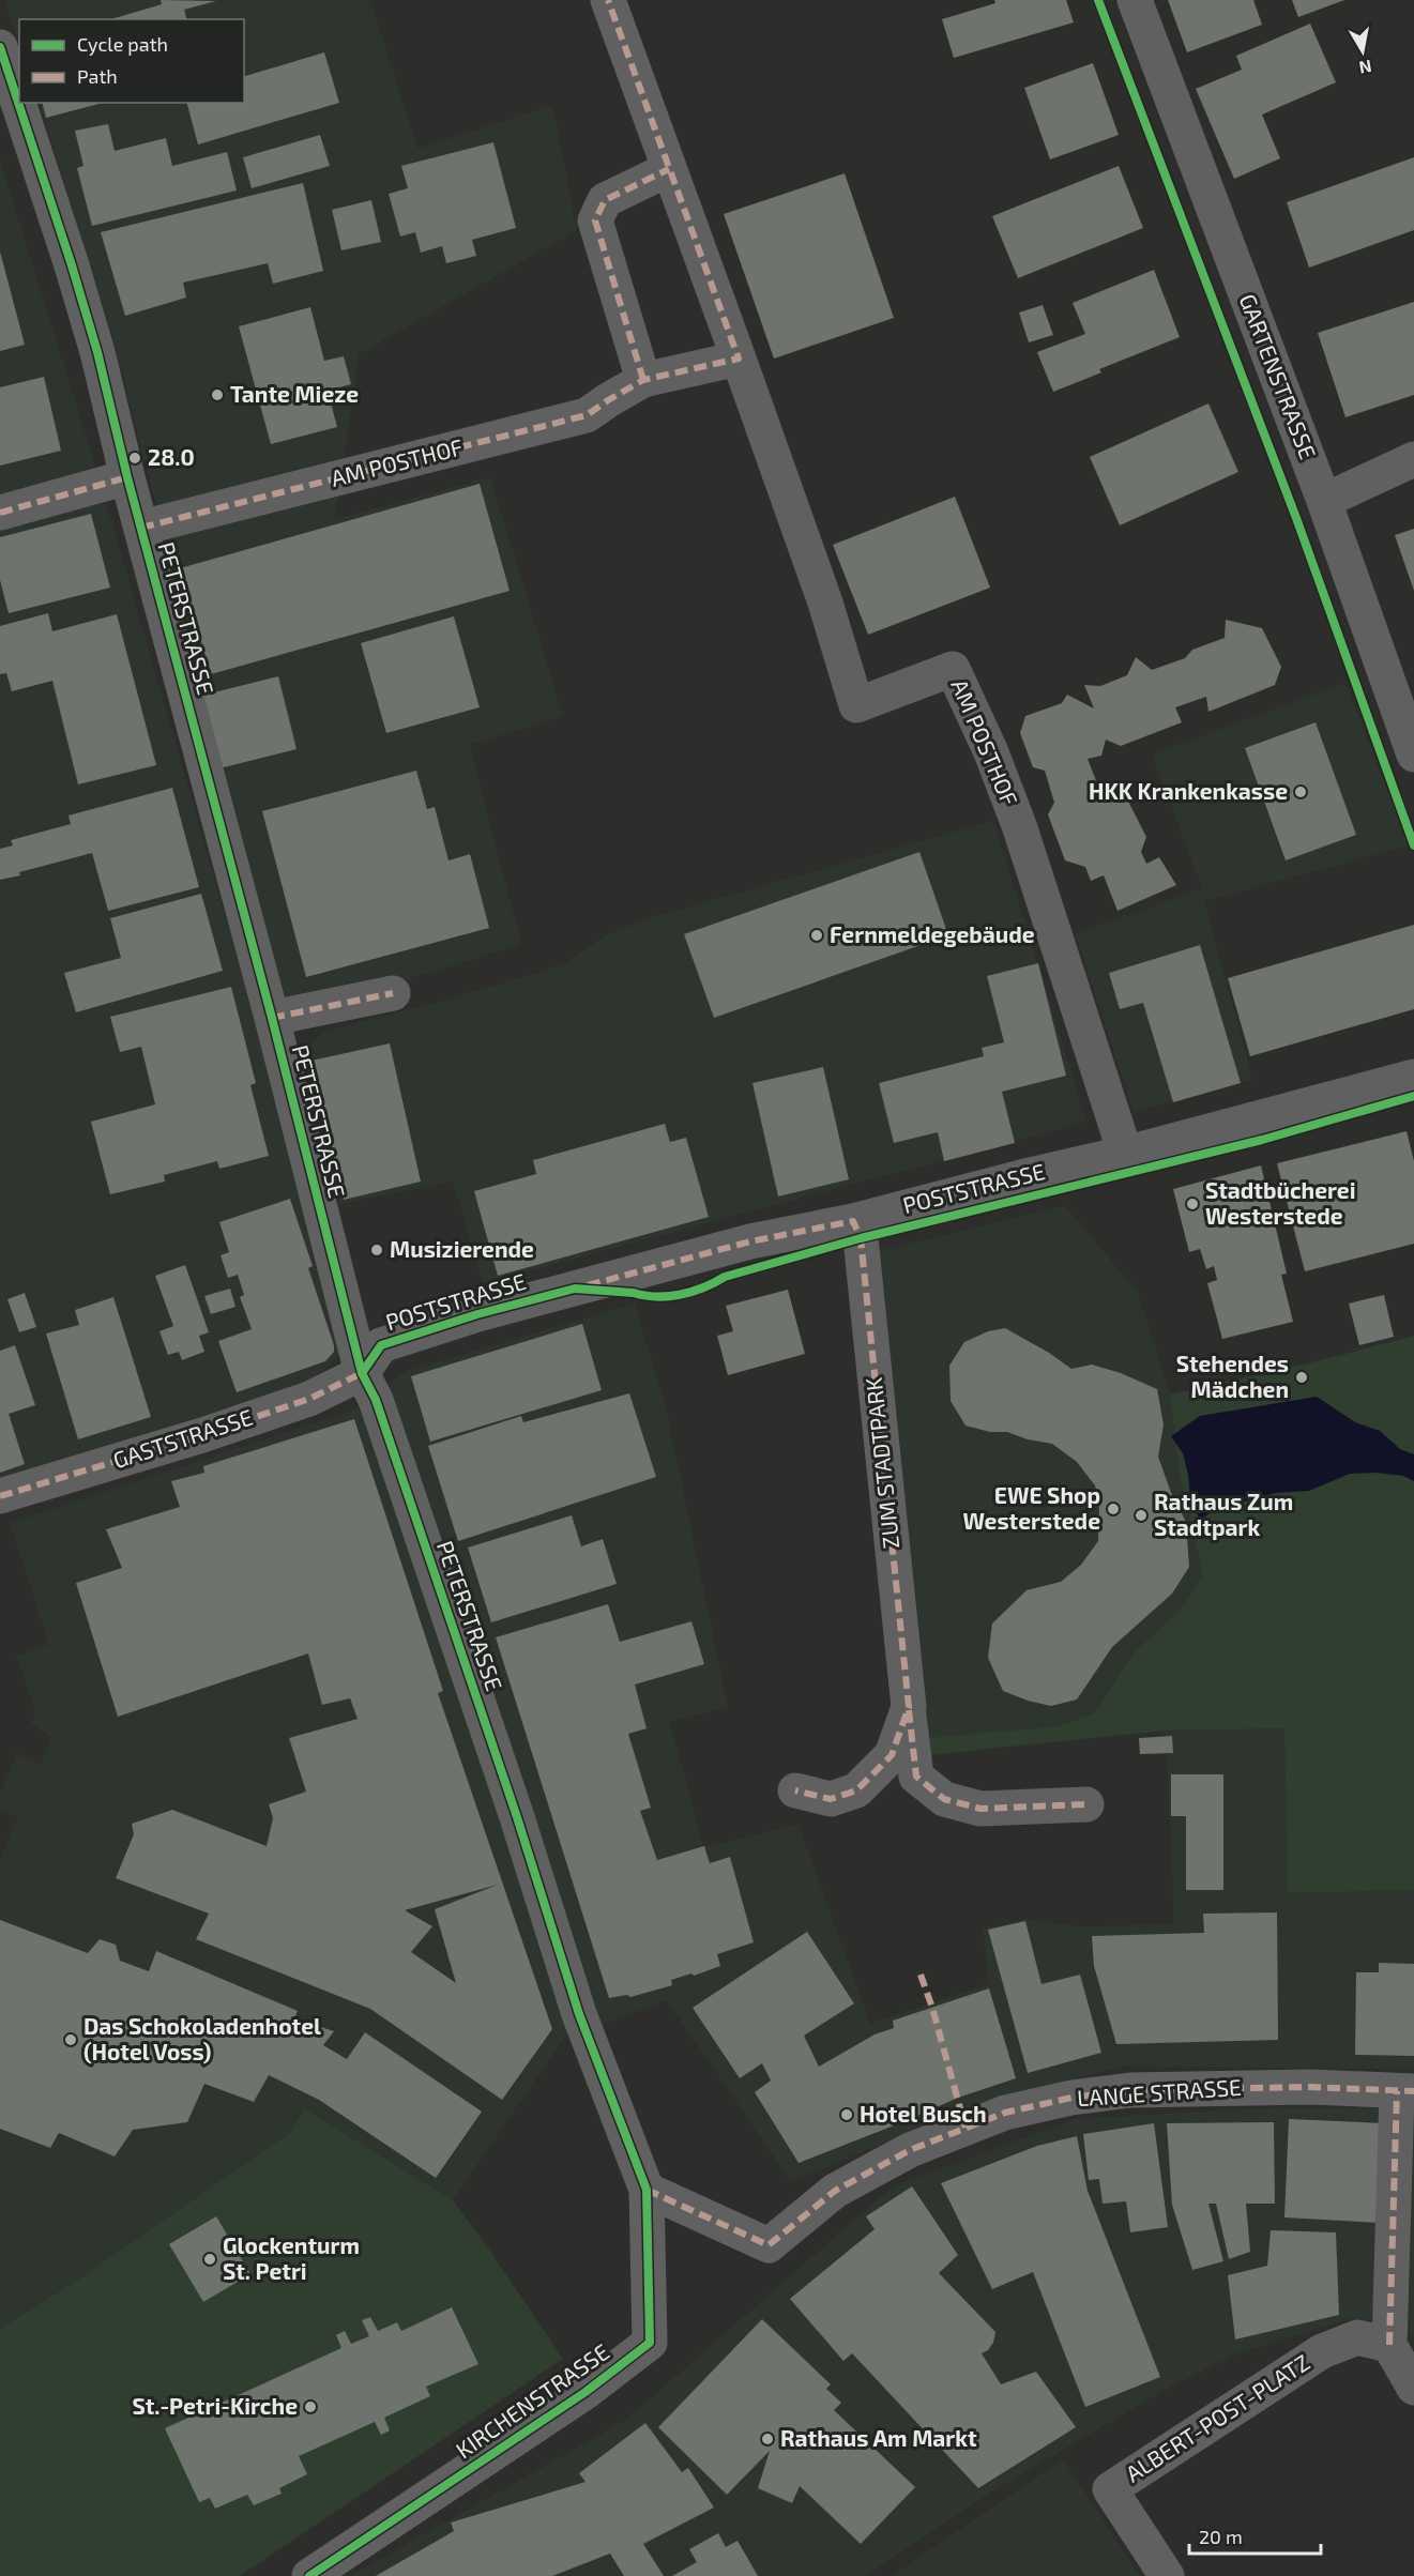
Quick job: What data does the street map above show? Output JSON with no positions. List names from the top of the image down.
{
  "streets": {
    "street": [
      "GARTENSTRASSE",
      "AM POSTHOF",
      "PETERSTRASSE",
      "POSTSTRASSE",
      "GASTSTRASSE",
      "ZUM STADTPARK",
      "LANGE STRASSE",
      "KIRCHENSTRASSE",
      "ALBERT-POST-PLATZ"
    ]
  },
  "crossings": [
    ["AM POSTHOF", "PETERSTRASSE"],
    ["AM POSTHOF", "POSTSTRASSE"],
    ["PETERSTRASSE", "POSTSTRASSE"],
    ["PETERSTRASSE", "GASTSTRASSE"],
    ["PETERSTRASSE", "LANGE STRASSE"],
    ["PETERSTRASSE", "KIRCHENSTRASSE"],
    ["POSTSTRASSE", "GASTSTRASSE"],
    ["POSTSTRASSE", "ZUM STADTPARK"],
    ["LANGE STRASSE", "KIRCHENSTRASSE"]
  ],
  "places": [
    "Tante Mieze",
    "28.0",
    "HKK Krankenkasse",
    "Fernmeldegebäude",
    "Stadtbücherei Westerstede",
    "Musizierende",
    "Stehendes Mädchen",
    "EWE Shop Westerstede",
    "Rathaus Zum Stadtpark",
    "Das Schokoladenhotel (Hotel Voss)",
    "Hotel Busch",
    "Glockenturm St. Petri",
    "St.-Petri-Kirche",
    "Rathaus Am Markt"
  ],
  "legend": ["Cycle path", "Path"],
  "scale_bar": "20 m",
  "north": "bottom"
}
